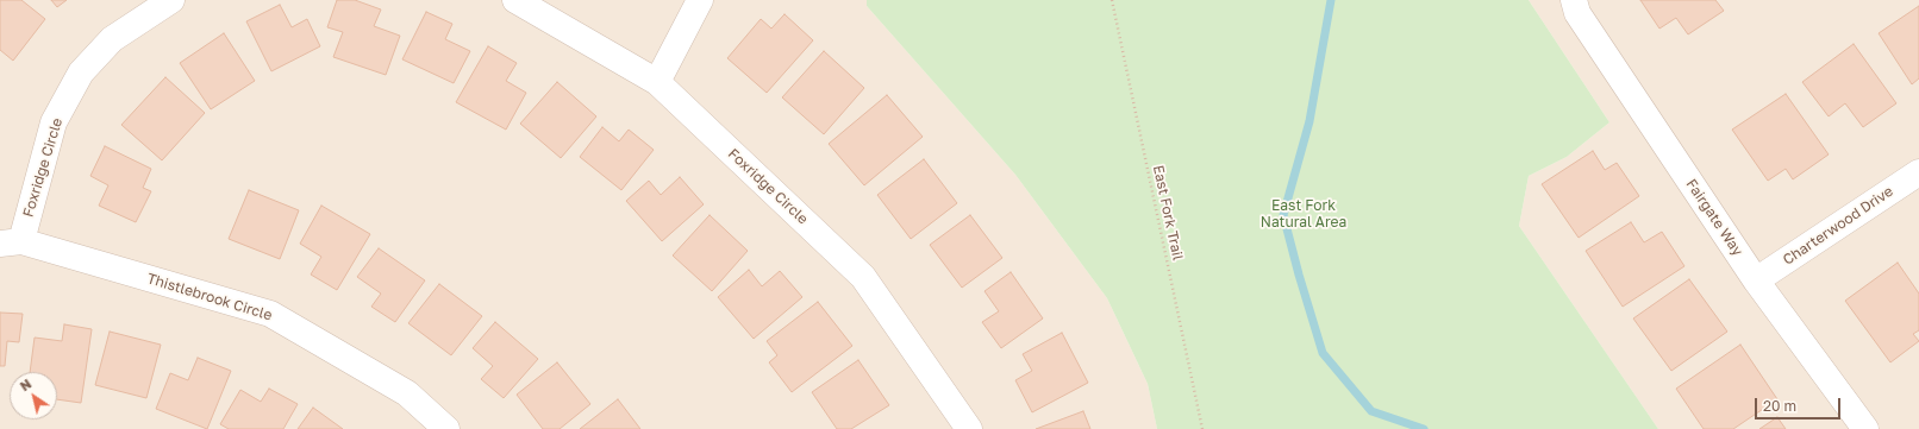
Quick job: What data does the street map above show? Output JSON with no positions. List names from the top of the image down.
{
  "streets": {
    "street": [
      "Foxridge Circle",
      "Fairgate Way",
      "Charterwood Drive",
      "Thistlebrook Circle"
    ],
    "path": ["East Fork Trail"]
  },
  "crossings": [
    ["Foxridge Circle", "Thistlebrook Circle"],
    ["Fairgate Way", "Charterwood Drive"]
  ],
  "parks": ["East Fork Natural Area"],
  "scale_bar": "20 m",
  "north": "top left"
}
